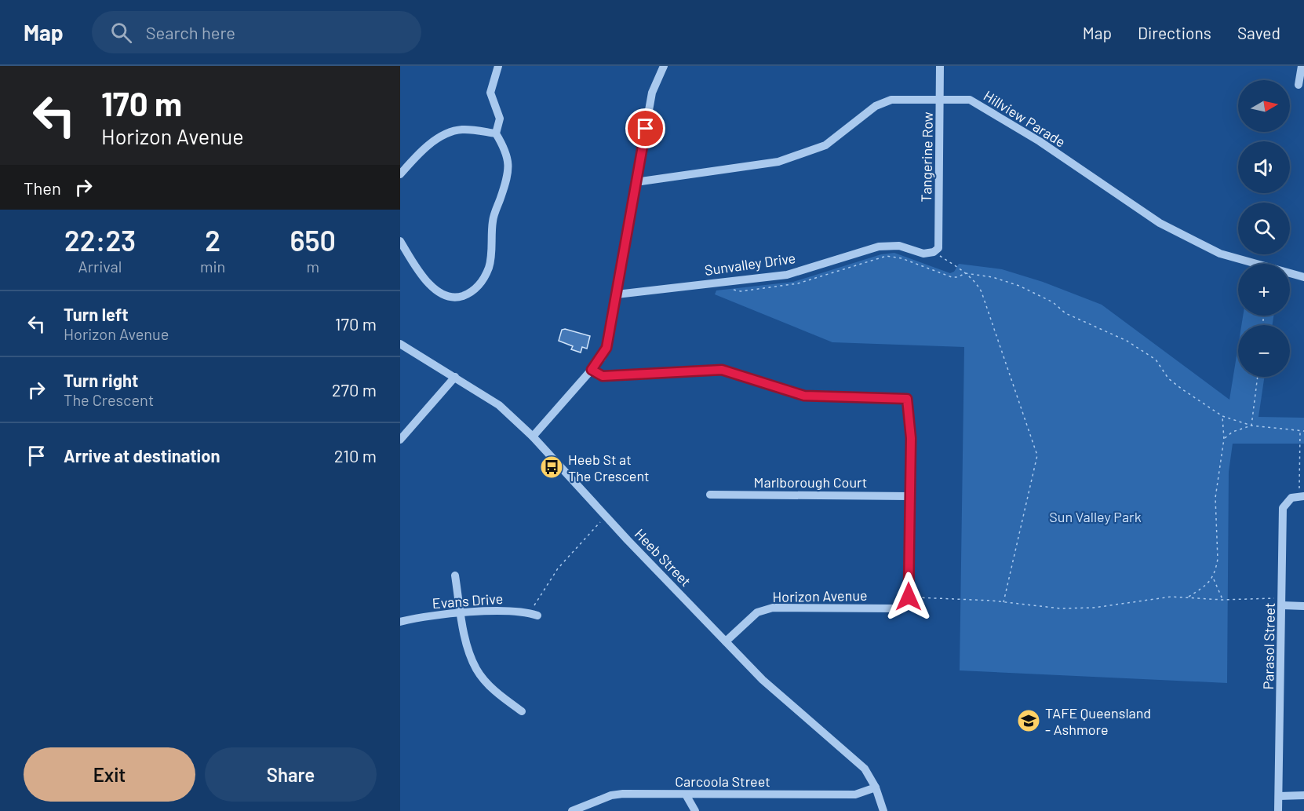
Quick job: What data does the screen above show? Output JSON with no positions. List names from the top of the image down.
{
  "streets": {
    "street": [
      "Hillview Parade",
      "Tangerine Row",
      "Sunvalley Drive",
      "Marlborough Court",
      "Heeb Street",
      "Horizon Avenue",
      "Evans Drive",
      "Parasol Street",
      "Carcoola Street"
    ]
  },
  "crossings": [
    ["Hillview Parade", "Tangerine Row"],
    ["Tangerine Row", "Sunvalley Drive"],
    ["Heeb Street", "Horizon Avenue"],
    ["Heeb Street", "Carcoola Street"]
  ],
  "parks": ["Sun Valley Park"],
  "places": {
    "bus stop": ["Heeb St at The Crescent"],
    "school or university": ["TAFE Queensland - Ashmore"]
  },
  "north": "right",
  "page": {
    "header": "Map",
    "search": "Search here",
    "nav": ["Map", "Directions", "Saved"],
    "turn": ["170 m", "Horizon Avenue"],
    "map_buttons": ["+", "−"],
    "then": "Then",
    "eta": [
      "22:23",
      "Arrival",
      "2",
      "min",
      "650",
      "m"
    ],
    "list": [
      {
        "name": "Turn left",
        "note": "Horizon Avenue",
        "value": "170 m"
      },
      {
        "name": "Turn right",
        "note": "The Crescent",
        "value": "270 m"
      },
      {
        "name": "Arrive at destination",
        "value": "210 m"
      }
    ],
    "buttons": ["Exit", "Share"]
  }
}
